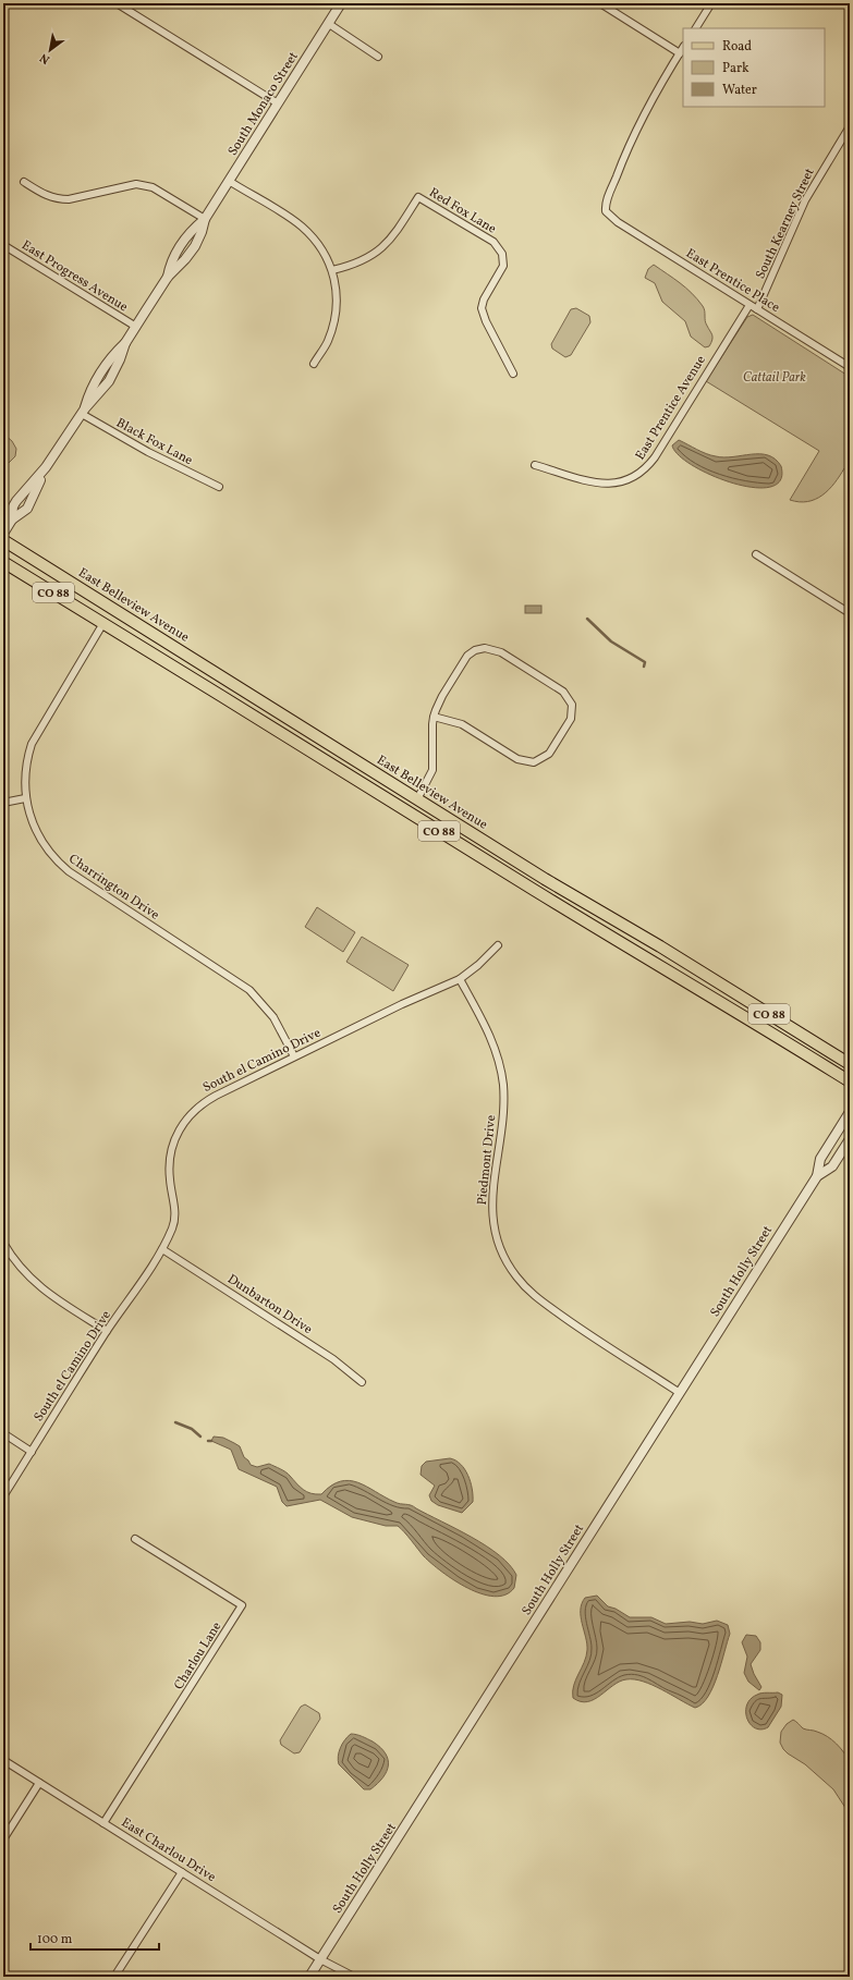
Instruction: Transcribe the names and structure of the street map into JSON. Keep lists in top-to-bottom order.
{
  "streets": {
    "main road": ["CO 88", "East Belleview Avenue"],
    "street": [
      "South Monaco Street",
      "Red Fox Lane",
      "South Kearney Street",
      "East Progress Avenue",
      "East Prentice Place",
      "East Prentice Avenue",
      "Black Fox Lane",
      "Charrington Drive",
      "South el Camino Drive",
      "Piedmont Drive",
      "South Holly Street",
      "Dunbarton Drive",
      "Charlou Lane",
      "East Charlou Drive"
    ]
  },
  "crossings": [
    ["South Monaco Street", "East Progress Avenue"],
    ["South Monaco Street", "Black Fox Lane"],
    ["South Kearney Street", "East Prentice Place"],
    ["East Prentice Place", "East Prentice Avenue"],
    ["CO 88", "Charrington Drive"],
    ["Charrington Drive", "South el Camino Drive"],
    ["South el Camino Drive", "Piedmont Drive"],
    ["South el Camino Drive", "Dunbarton Drive"],
    ["Piedmont Drive", "South Holly Street"],
    ["South Holly Street", "East Charlou Drive"],
    ["Charlou Lane", "East Charlou Drive"]
  ],
  "parks": ["Cattail Park"],
  "legend": ["Road", "Park", "Water"],
  "scale_bar": "100 m",
  "north": "bottom left"
}
